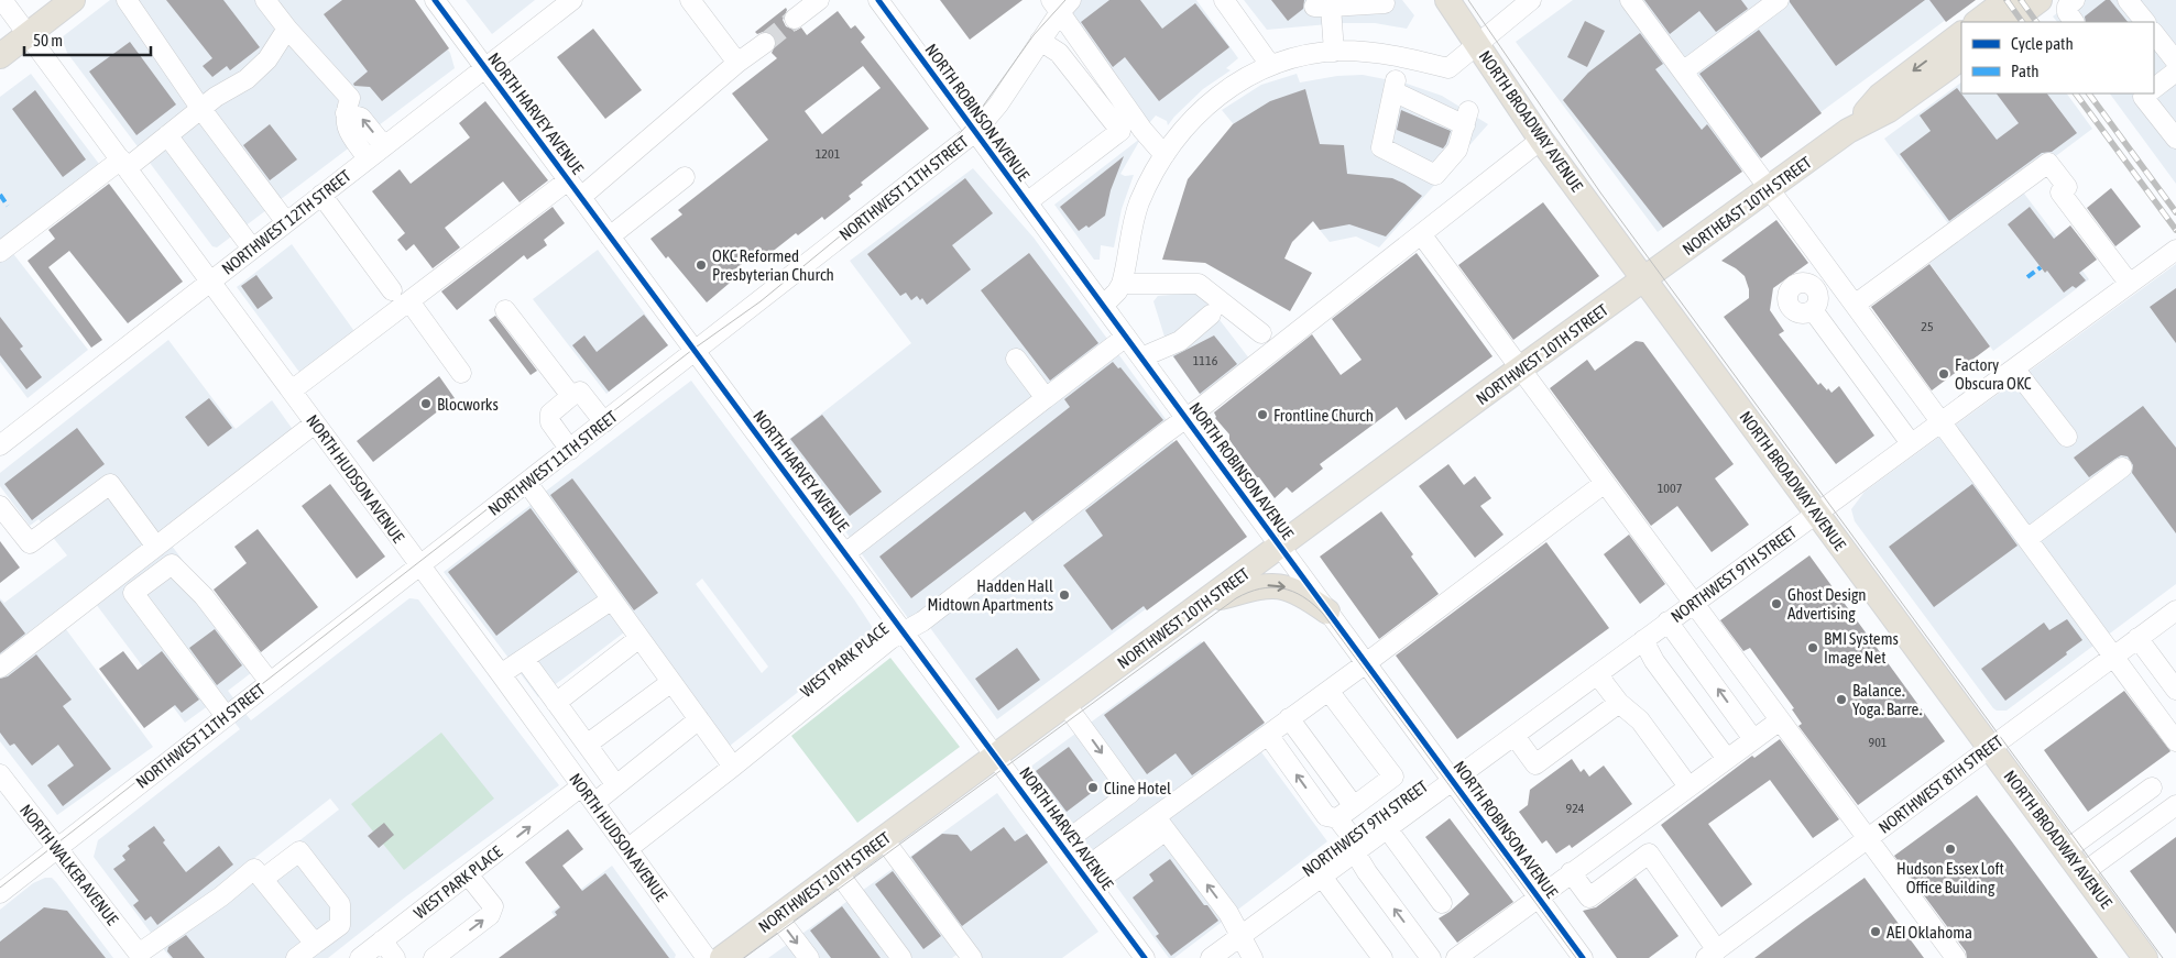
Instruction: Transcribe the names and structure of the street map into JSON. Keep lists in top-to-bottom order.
{
  "streets": {
    "main road": ["NORTH BROADWAY AVENUE", "NORTHEAST 10TH STREET", "NORTHWEST 10TH STREET"],
    "street": [
      "NORTH ROBINSON AVENUE",
      "NORTH HARVEY AVENUE",
      "NORTHWEST 11TH STREET",
      "NORTHWEST 12TH STREET",
      "NORTH HUDSON AVENUE",
      "NORTHWEST 9TH STREET",
      "WEST PARK PLACE",
      "NORTHWEST 8TH STREET",
      "NORTH WALKER AVENUE"
    ]
  },
  "crossings": [
    ["NORTH ROBINSON AVENUE", "NORTHWEST 11TH STREET"],
    ["NORTH ROBINSON AVENUE", "NORTHWEST 10TH STREET"],
    ["NORTH ROBINSON AVENUE", "NORTHWEST 9TH STREET"],
    ["NORTH ROBINSON AVENUE", "WEST PARK PLACE"],
    ["NORTH HARVEY AVENUE", "NORTHWEST 11TH STREET"],
    ["NORTH HARVEY AVENUE", "NORTHWEST 12TH STREET"],
    ["NORTH HARVEY AVENUE", "NORTHWEST 10TH STREET"],
    ["NORTH HARVEY AVENUE", "WEST PARK PLACE"],
    ["NORTH BROADWAY AVENUE", "NORTHEAST 10TH STREET"],
    ["NORTH BROADWAY AVENUE", "NORTHWEST 10TH STREET"],
    ["NORTH BROADWAY AVENUE", "NORTHWEST 9TH STREET"],
    ["NORTH BROADWAY AVENUE", "WEST PARK PLACE"],
    ["NORTH BROADWAY AVENUE", "NORTHWEST 8TH STREET"],
    ["NORTHWEST 11TH STREET", "NORTH HUDSON AVENUE"],
    ["NORTHWEST 11TH STREET", "NORTH WALKER AVENUE"],
    ["NORTHEAST 10TH STREET", "NORTHWEST 10TH STREET"],
    ["NORTHWEST 12TH STREET", "NORTH HUDSON AVENUE"],
    ["NORTH HUDSON AVENUE", "WEST PARK PLACE"]
  ],
  "places": [
    "OKC Reformed Presbyterian Church",
    "Factory Obscura OKC",
    "Blocworks",
    "Frontline Church",
    "Hadden Hall Midtown Apartments",
    "Ghost Design Advertising",
    "BMI Systems Image Net",
    "Balance. Yoga. Barre.",
    "Cline Hotel",
    "Hudson Essex Loft Office Building",
    "AEI Oklahoma"
  ],
  "house_numbers": [
    "1201",
    "25",
    "1116",
    "1007",
    "901",
    "924"
  ],
  "legend": ["Cycle path", "Path"],
  "scale_bar": "50 m"
}
